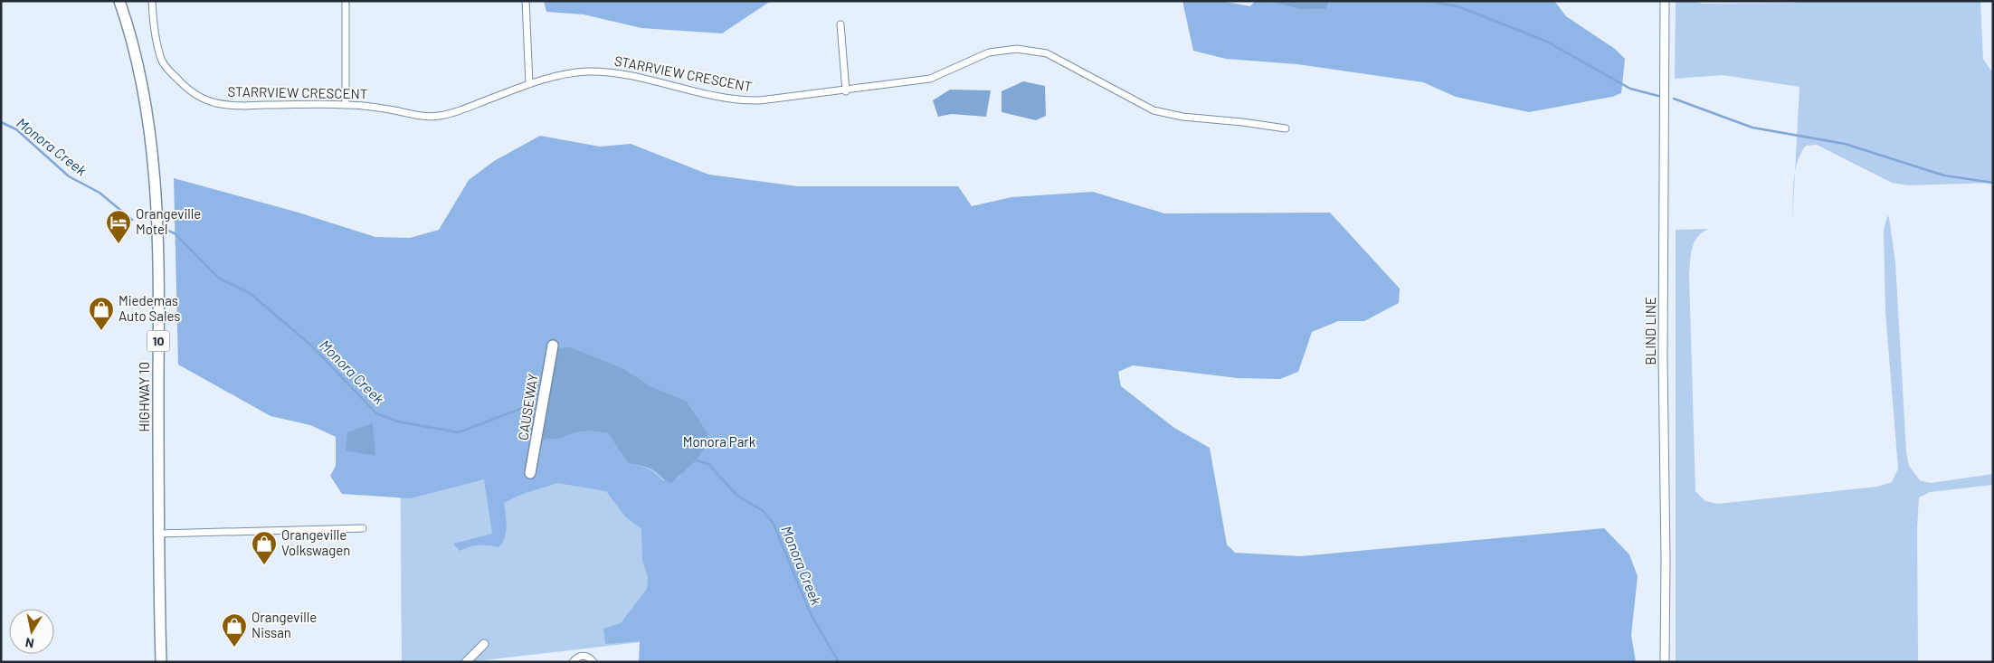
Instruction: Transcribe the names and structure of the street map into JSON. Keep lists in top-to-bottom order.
{
  "streets": {
    "highway": ["10", "HIGHWAY 10", "CAUSEWAY"],
    "street": ["STARRVIEW CRESCENT", "BLIND LINE"]
  },
  "water": ["Monora Creek"],
  "parks": ["Monora Park"],
  "places": {
    "hotel": ["Orangeville Motel"],
    "shop": ["Miedemas Auto Sales", "Orangeville Volkswagen", "Orangeville Nissan"]
  },
  "north": "bottom"
}
